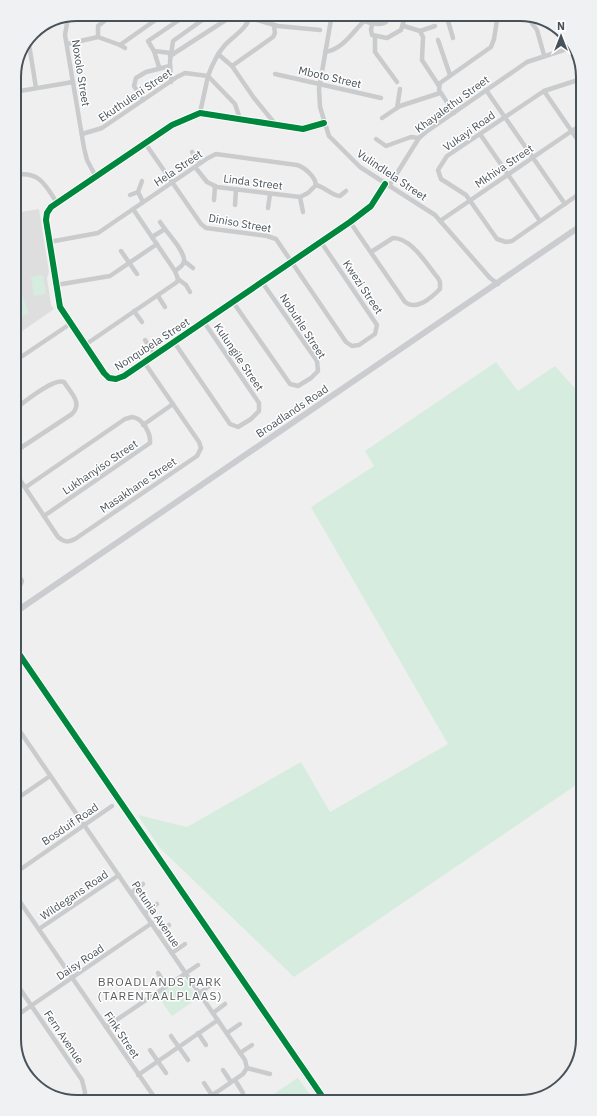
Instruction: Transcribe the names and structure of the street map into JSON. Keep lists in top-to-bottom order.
{
  "streets": {
    "main road": ["Broadlands Road"],
    "street": [
      "Noxolo Street",
      "Mboto Street",
      "Ekuthuleni Street",
      "Khayalethu Street",
      "Vukayi Road",
      "Mkhiva Street",
      "Hela Street",
      "Vulindlela Street",
      "Linda Street",
      "Diniso Street",
      "Kwezi Street",
      "Nobuhle Street",
      "Nonqubela Street",
      "Kulungile Street",
      "Lukhanyiso Street",
      "Masakhane Street",
      "Bosduif Road",
      "Wildegans Road",
      "Petunia Avenue",
      "Daisy Road",
      "Fink Street",
      "Fern Avenue"
    ]
  },
  "crossings": [
    ["Noxolo Street", "Ekuthuleni Street"],
    ["Noxolo Street", "Nonqubela Street"],
    ["Mboto Street", "Vulindlela Street"],
    ["Khayalethu Street", "Vulindlela Street"],
    ["Khayalethu Street", "Nonqubela Street"],
    ["Vukayi Road", "Mkhiva Street"],
    ["Mkhiva Street", "Vulindlela Street"],
    ["Hela Street", "Linda Street"],
    ["Hela Street", "Diniso Street"],
    ["Hela Street", "Nonqubela Street"],
    ["Vulindlela Street", "Nonqubela Street"],
    ["Vulindlela Street", "Broadlands Road"],
    ["Diniso Street", "Kwezi Street"],
    ["Diniso Street", "Nonqubela Street"],
    ["Kwezi Street", "Nonqubela Street"],
    ["Nobuhle Street", "Nonqubela Street"],
    ["Nonqubela Street", "Kulungile Street"],
    ["Nonqubela Street", "Masakhane Street"],
    ["Lukhanyiso Street", "Masakhane Street"],
    ["Bosduif Road", "Petunia Avenue"],
    ["Wildegans Road", "Petunia Avenue"],
    ["Wildegans Road", "Fink Street"],
    ["Petunia Avenue", "Daisy Road"],
    ["Daisy Road", "Fink Street"],
    ["Daisy Road", "Fern Avenue"]
  ],
  "districts": ["BROADLANDS PARK (TARENTAALPLAAS)"],
  "north": "top"
}
